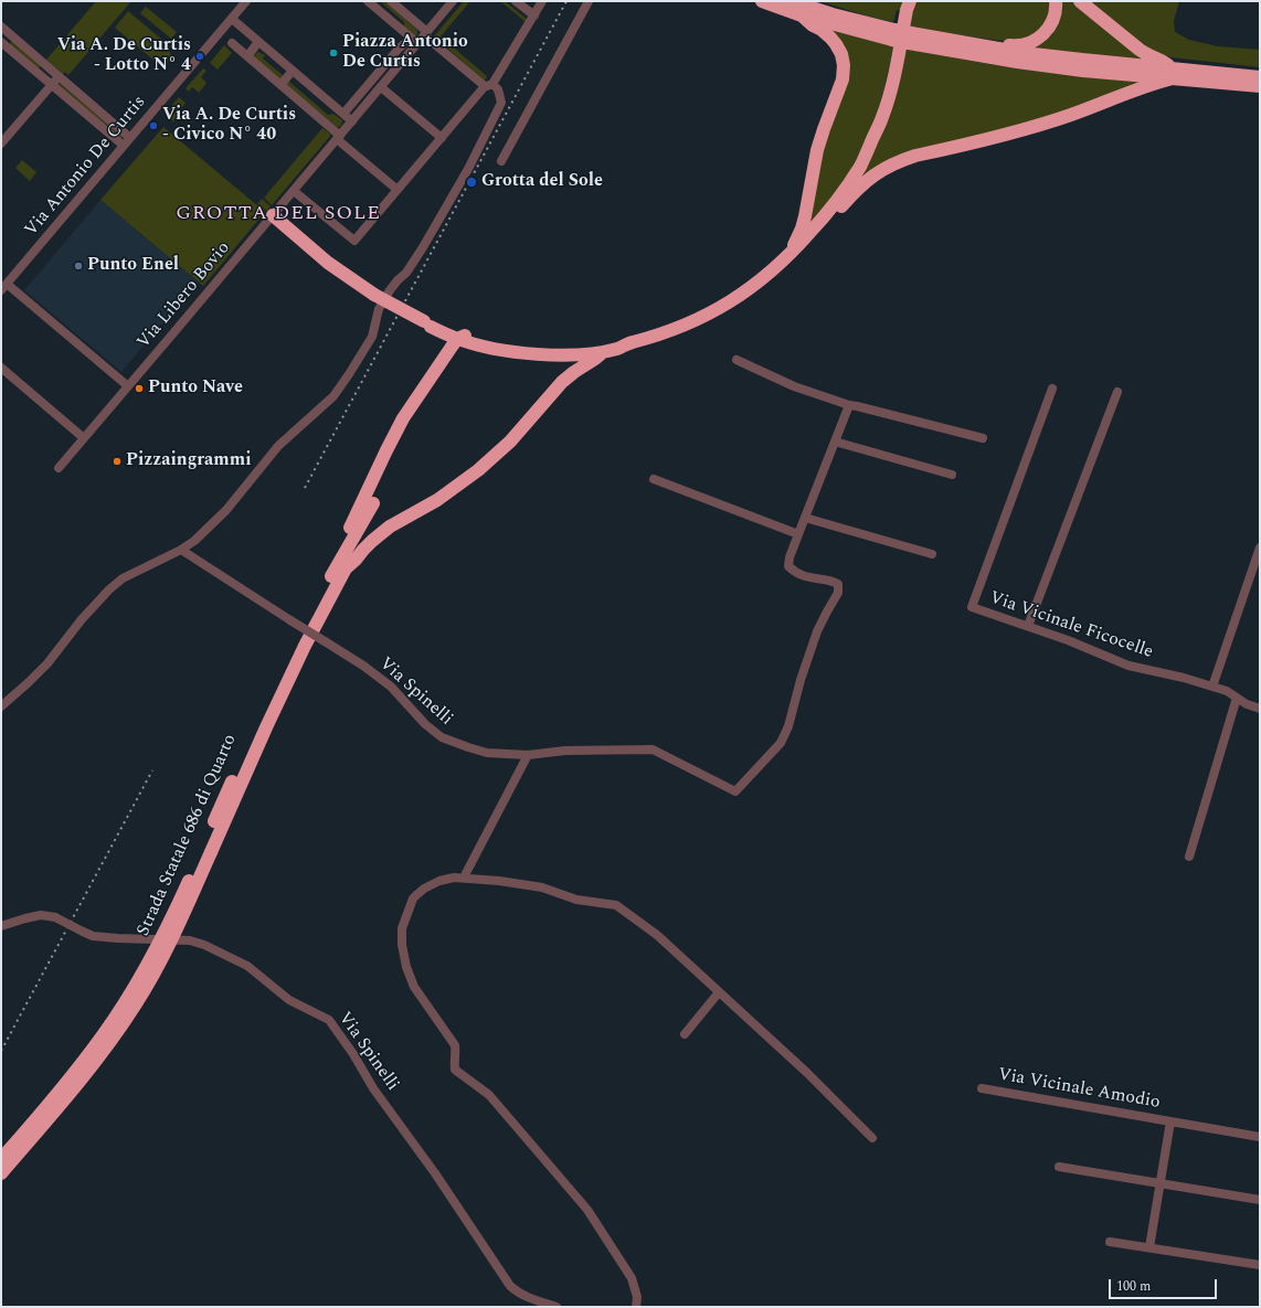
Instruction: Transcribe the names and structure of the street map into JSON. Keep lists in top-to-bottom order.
{
  "streets": {
    "highway": ["Strada Statale 686 di Quarto"],
    "street": [
      "Via Antonio De Curtis",
      "Via Libero Bovio",
      "Via Vicinale Ficocelle",
      "Via Spinelli",
      "Via Vicinale Amodio"
    ]
  },
  "districts": ["GROTTA DEL SOLE"],
  "places": [
    "Piazza Antonio De Curtis",
    "Via A. De Curtis - Lotto N° 4",
    "Via A. De Curtis - Civico N° 40",
    "Grotta del Sole",
    "Punto Enel",
    "Punto Nave",
    "Pizzaingrammi"
  ],
  "scale_bar": "100 m"
}
